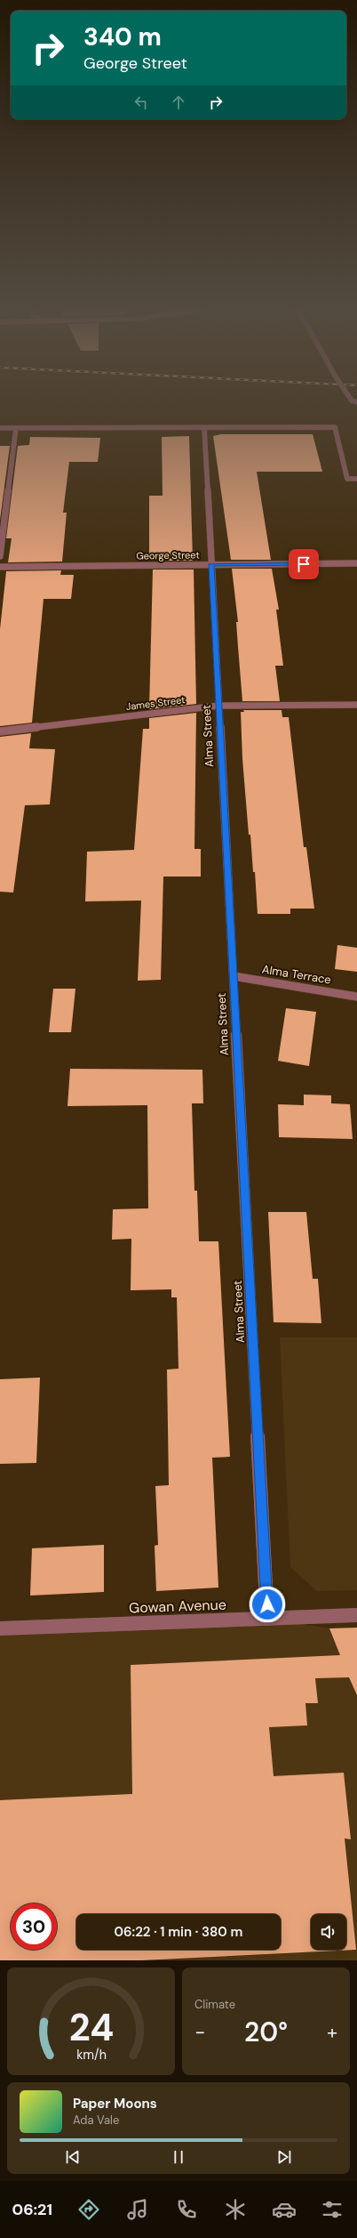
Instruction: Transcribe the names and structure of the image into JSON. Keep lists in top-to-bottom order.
{
  "streets": {
    "street": [
      "George Street",
      "James Street",
      "Alma Street",
      "Alma Terrace",
      "Gowan Avenue"
    ]
  },
  "crossings": [
    ["George Street", "Alma Street"],
    ["James Street", "Alma Street"],
    ["Alma Street", "Alma Terrace"],
    ["Alma Street", "Gowan Avenue"]
  ],
  "page": {
    "turn": ["340 m", "George Street"],
    "limit": "30",
    "trip": "06:22 · 1 min · 380 m",
    "tile": "Climate",
    "heat": ["−", "20°", "+"],
    "song": ["Paper Moons", "Ada Vale"],
    "tabs": "06:21",
    "gauge": ["24", "km/h"]
  }
}
